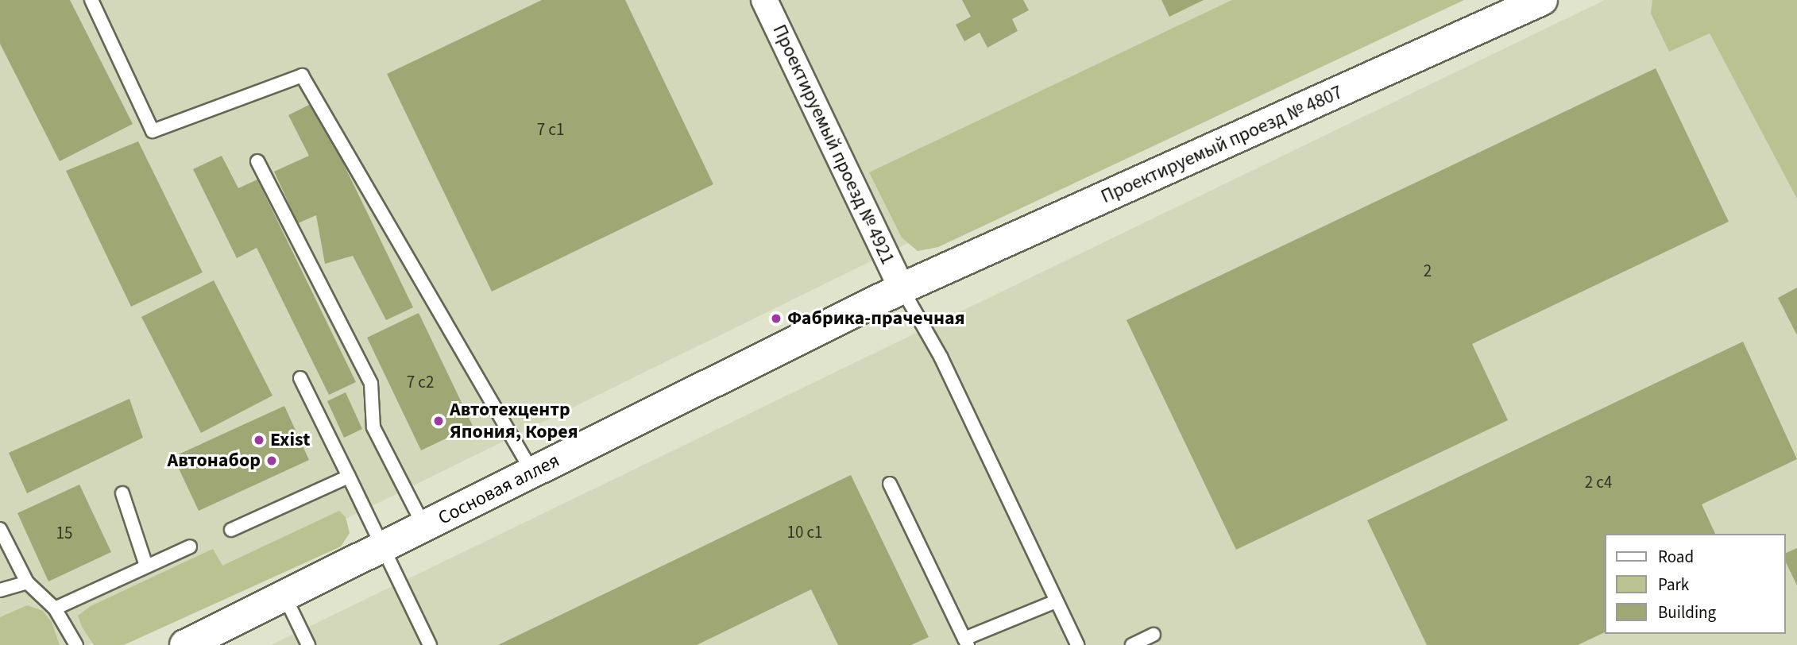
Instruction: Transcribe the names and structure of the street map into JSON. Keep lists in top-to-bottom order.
{
  "streets": {
    "main road": ["Проектируемый проезд № 4807", "Сосновая аллея"],
    "street": ["Проектируемый проезд № 4921"]
  },
  "crossings": [
    ["Проектируемый проезд № 4921", "Проектируемый проезд № 4807"],
    ["Проектируемый проезд № 4921", "Сосновая аллея"],
    ["Проектируемый проезд № 4807", "Сосновая аллея"]
  ],
  "places": [
    "Фабрика-прачечная",
    "Автотехцентр Япония, Корея",
    "Exist",
    "Автонабор"
  ],
  "house_numbers": [
    "7 с1",
    "2",
    "7 с2",
    "2 с4",
    "10 с1",
    "15"
  ],
  "legend": ["Road", "Park", "Building"]
}
